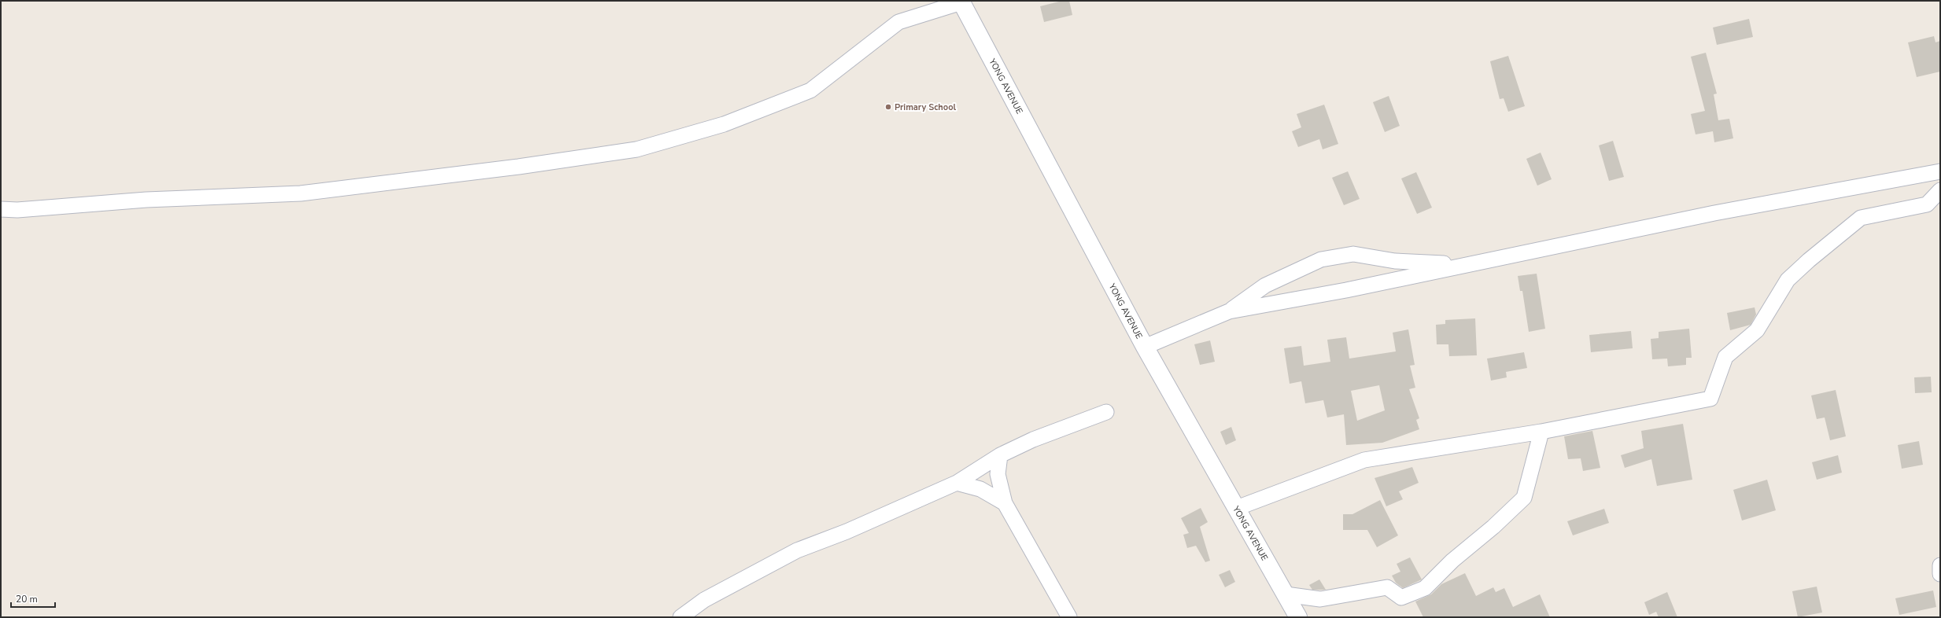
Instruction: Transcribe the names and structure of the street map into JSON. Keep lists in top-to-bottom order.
{
  "streets": {
    "street": ["YONG AVENUE"]
  },
  "places": ["Primary School"],
  "scale_bar": "20 m"
}
